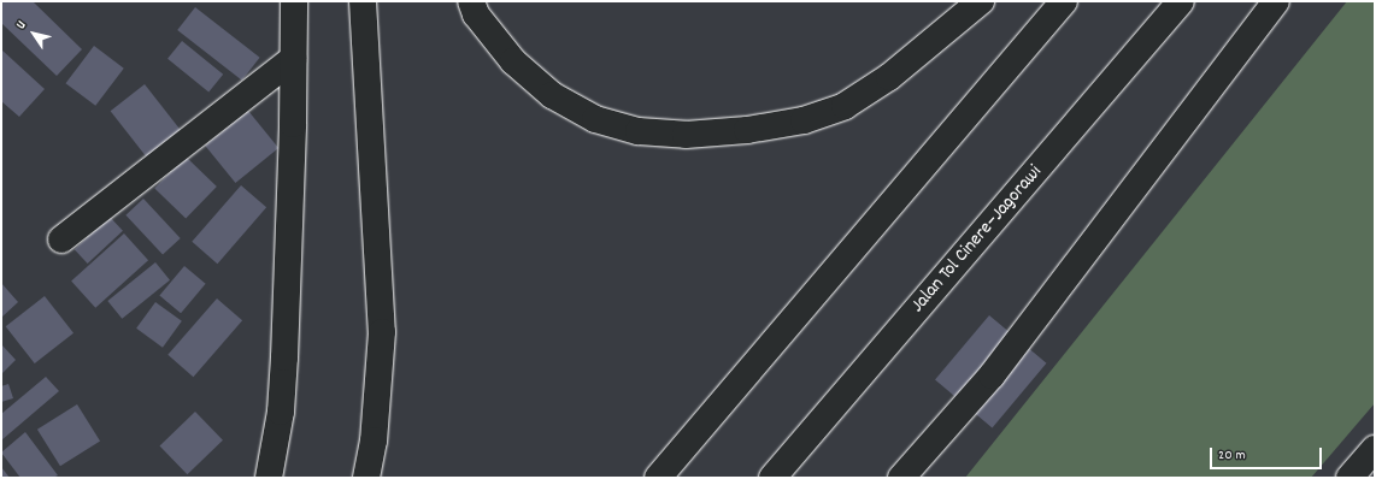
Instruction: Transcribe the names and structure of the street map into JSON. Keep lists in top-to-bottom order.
{
  "streets": {
    "main road": ["Jalan Tol Cinere–Jagorawi"]
  },
  "scale_bar": "20 m",
  "north": "top left"
}
